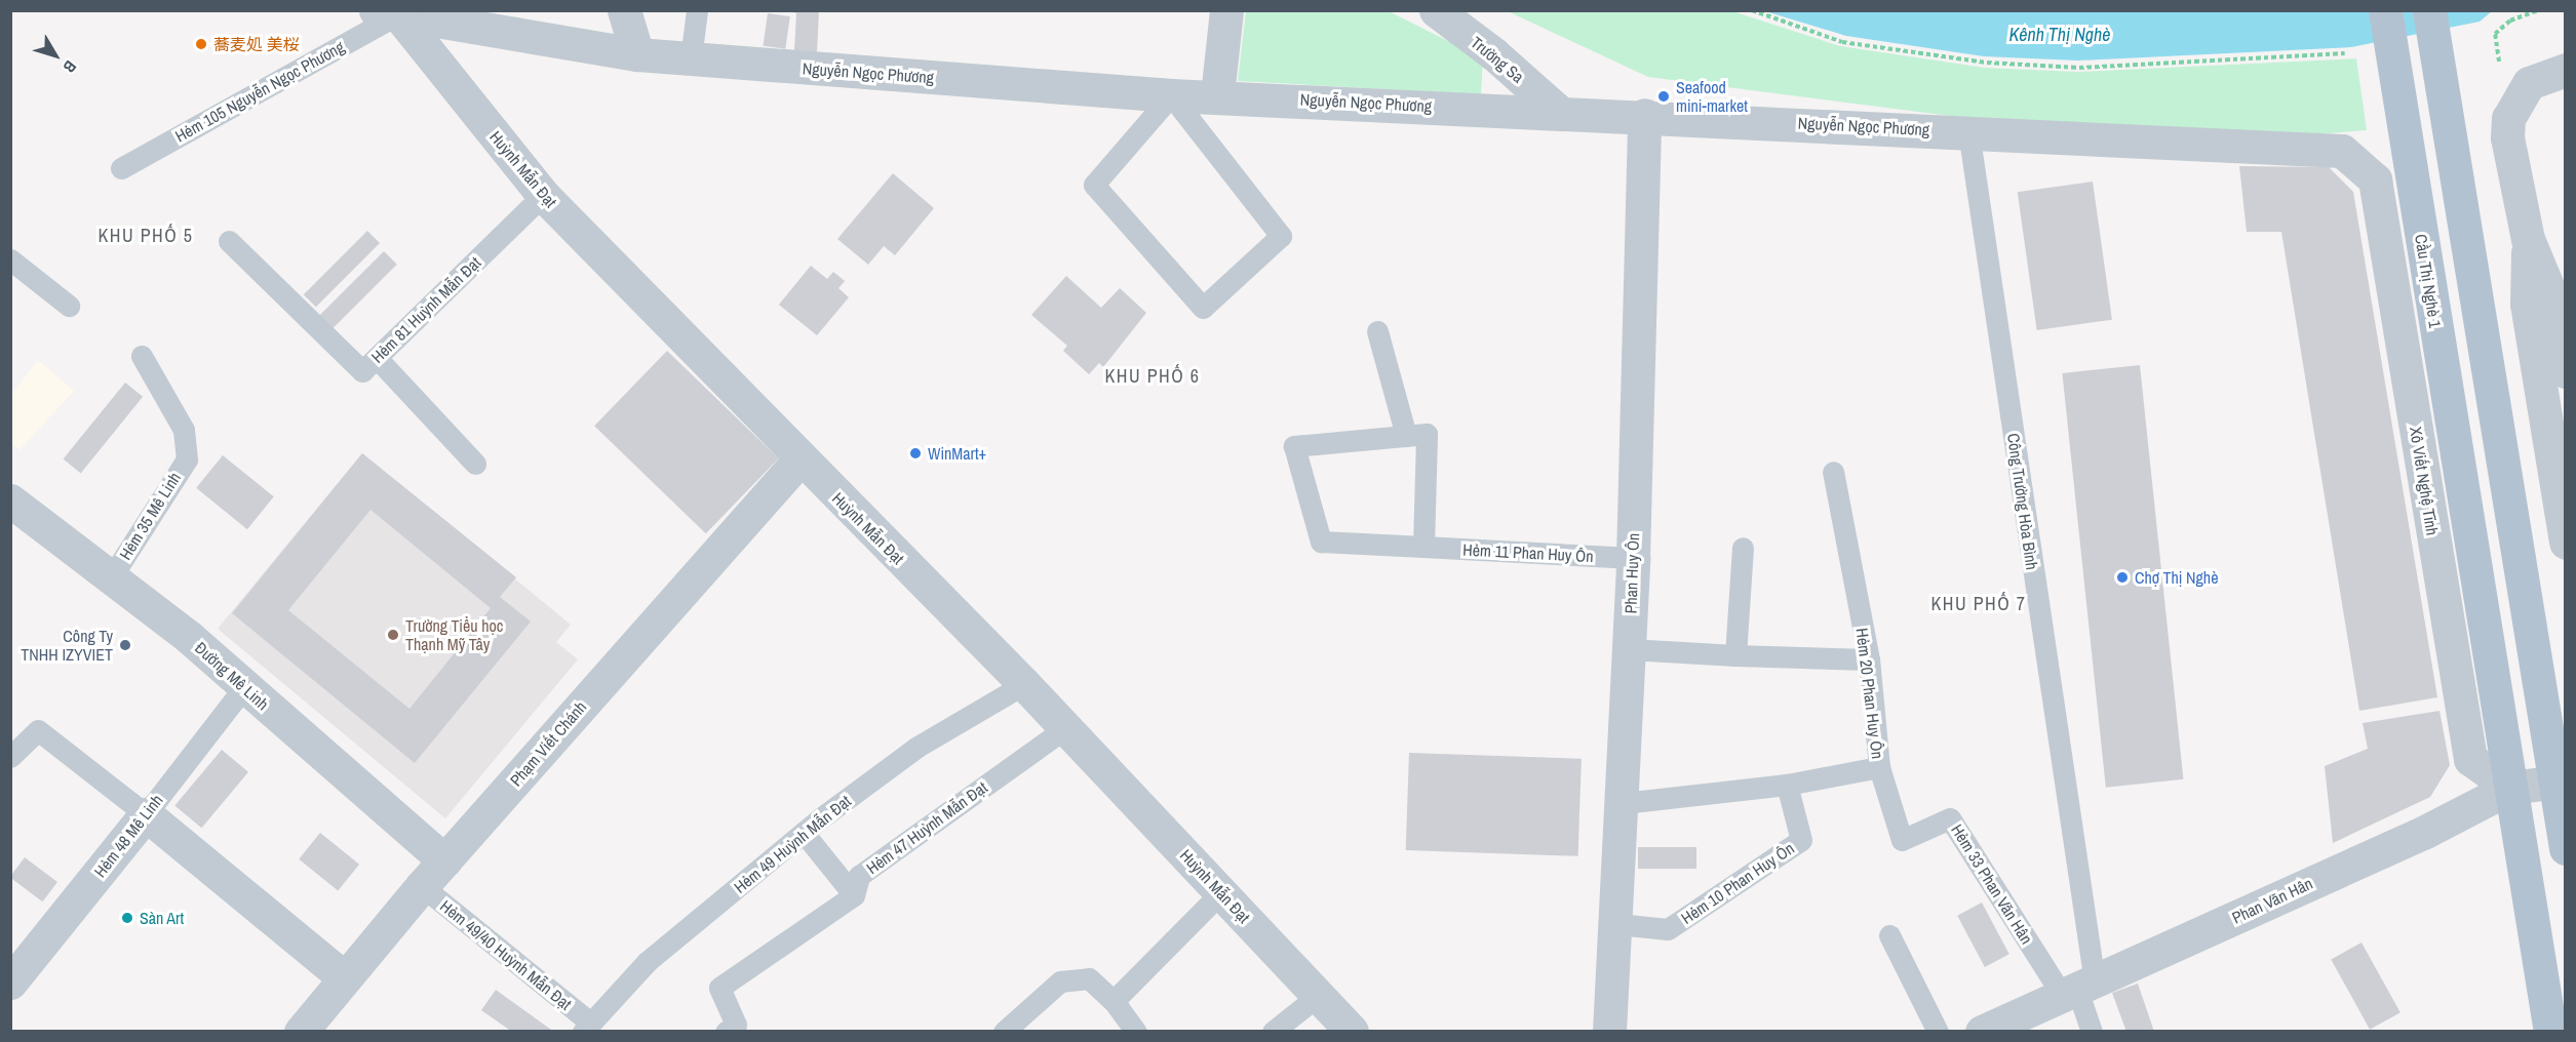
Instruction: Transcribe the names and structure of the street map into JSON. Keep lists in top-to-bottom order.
{
  "streets": {
    "main road": ["Cầu Thị Nghè 1"],
    "street": [
      "Trường Sa",
      "Nguyễn Ngọc Phương",
      "Huỳnh Mẫn Đạt",
      "Xô Viết Nghệ Tĩnh",
      "Phan Huy Ôn",
      "Đường Mê Linh",
      "Phạm Viết Chánh",
      "Hẻm 48 Mê Linh",
      "Phan Văn Hân"
    ],
    "lane": [
      "Hẻm 105 Nguyễn Ngọc Phương",
      "Hẻm 81 Huỳnh Mẫn Đạt",
      "Công Trường Hòa Bình",
      "Hẻm 35 Mê Linh",
      "Hẻm 11 Phan Huy Ôn",
      "Hẻm 20 Phan Huy Ôn",
      "Hẻm 47 Huỳnh Mẫn Đạt",
      "Hẻm 49 Huỳnh Mẫn Đạt",
      "Hẻm 10 Phan Huy Ôn",
      "Hẻm 33 Phan Văn Hân",
      "Hẻm 49/40 Huỳnh Mẫn Đạt"
    ]
  },
  "crossings": [
    ["Trường Sa", "Nguyễn Ngọc Phương"],
    ["Nguyễn Ngọc Phương", "Hẻm 105 Nguyễn Ngọc Phương"],
    ["Nguyễn Ngọc Phương", "Huỳnh Mẫn Đạt"],
    ["Nguyễn Ngọc Phương", "Xô Viết Nghệ Tĩnh"],
    ["Nguyễn Ngọc Phương", "Công Trường Hòa Bình"],
    ["Nguyễn Ngọc Phương", "Phan Huy Ôn"],
    ["Hẻm 105 Nguyễn Ngọc Phương", "Huỳnh Mẫn Đạt"],
    ["Huỳnh Mẫn Đạt", "Hẻm 81 Huỳnh Mẫn Đạt"],
    ["Huỳnh Mẫn Đạt", "Phạm Viết Chánh"],
    ["Huỳnh Mẫn Đạt", "Hẻm 47 Huỳnh Mẫn Đạt"],
    ["Huỳnh Mẫn Đạt", "Hẻm 49 Huỳnh Mẫn Đạt"],
    ["Cầu Thị Nghè 1", "Xô Viết Nghệ Tĩnh"],
    ["Cầu Thị Nghè 1", "Phan Văn Hân"],
    ["Xô Viết Nghệ Tĩnh", "Phan Văn Hân"],
    ["Công Trường Hòa Bình", "Hẻm 33 Phan Văn Hân"],
    ["Công Trường Hòa Bình", "Phan Văn Hân"],
    ["Hẻm 35 Mê Linh", "Đường Mê Linh"],
    ["Hẻm 11 Phan Huy Ôn", "Phan Huy Ôn"],
    ["Phan Huy Ôn", "Hẻm 20 Phan Huy Ôn"],
    ["Phan Huy Ôn", "Hẻm 10 Phan Huy Ôn"],
    ["Đường Mê Linh", "Phạm Viết Chánh"],
    ["Đường Mê Linh", "Hẻm 48 Mê Linh"],
    ["Hẻm 20 Phan Huy Ôn", "Hẻm 10 Phan Huy Ôn"],
    ["Hẻm 20 Phan Huy Ôn", "Hẻm 33 Phan Văn Hân"],
    ["Phạm Viết Chánh", "Hẻm 49/40 Huỳnh Mẫn Đạt"],
    ["Hẻm 49 Huỳnh Mẫn Đạt", "Hẻm 49/40 Huỳnh Mẫn Đạt"],
    ["Hẻm 33 Phan Văn Hân", "Phan Văn Hân"]
  ],
  "districts": ["KHU PHỐ 5", "KHU PHỐ 6", "KHU PHỐ 7"],
  "water": ["Kênh Thị Nghè"],
  "places": [
    "蕎麦処 美桜",
    "Seafood mini-market",
    "WinMart+",
    "Chợ Thị Nghè",
    "Trường Tiểu học Thạnh Mỹ Tây",
    "Công Ty TNHH IZYVIET",
    "Sàn Art"
  ],
  "north": "bottom right"
}
